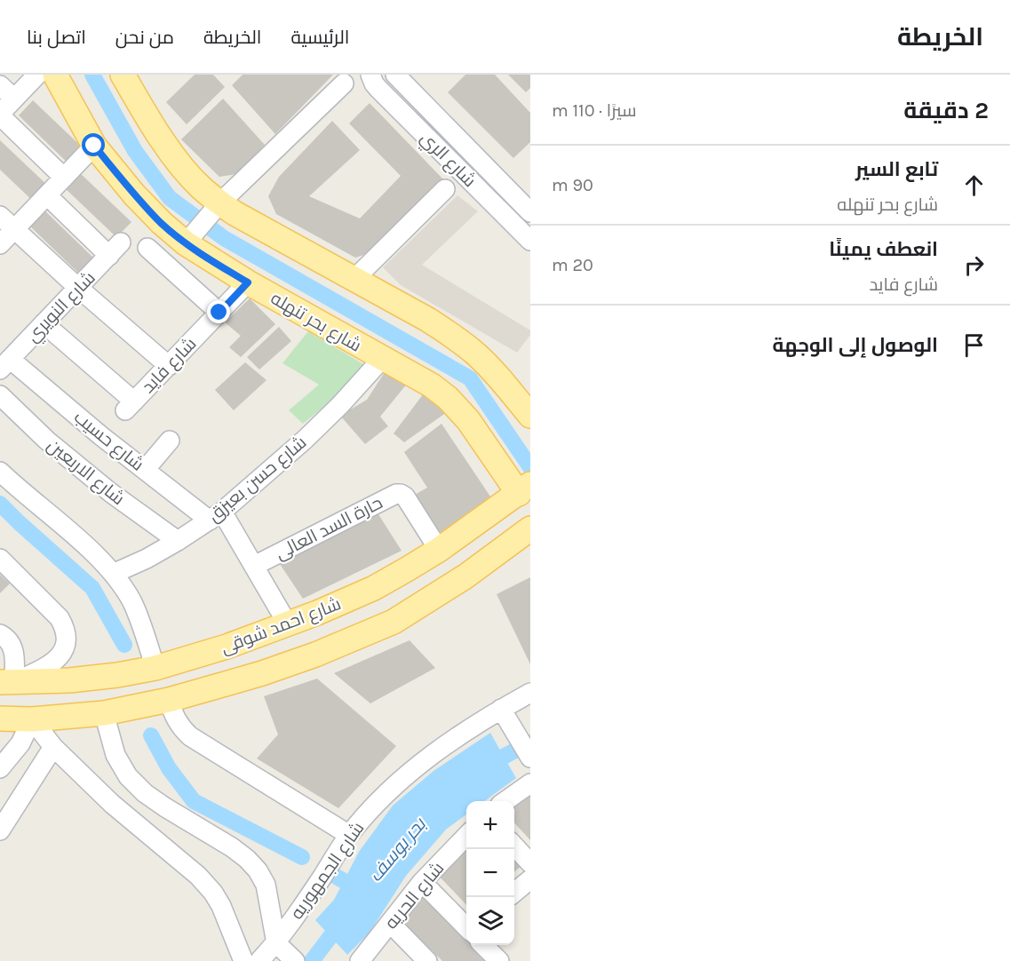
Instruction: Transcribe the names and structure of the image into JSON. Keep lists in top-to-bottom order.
{
  "streets": {
    "main road": ["شارع بحر تنهله", "شارع احمد شوقى"],
    "street": [
      "شارع الري",
      "شارع النويري",
      "شارع فايد",
      "شارع حسيب",
      "شارع الاربعين",
      "شارع حسن بعيزق",
      "حارة السد العالى",
      "شارع الجمهوريه",
      "شارع الحريه"
    ]
  },
  "crossings": [
    ["شارع النويري", "شارع فايد"],
    ["شارع النويري", "شارع حسيب"],
    ["شارع بحر تنهله", "شارع فايد"],
    ["شارع بحر تنهله", "شارع حسن بعيزق"],
    ["شارع بحر تنهله", "شارع احمد شوقى"],
    ["شارع حسيب", "شارع حسن بعيزق"],
    ["شارع الاربعين", "شارع حسن بعيزق"],
    ["حارة السد العالى", "شارع احمد شوقى"]
  ],
  "water": ["بحر يوسف"],
  "page": {
    "header": "الخريطة",
    "nav": [
      "الرئيسية",
      "الخريطة",
      "من نحن",
      "اتصل بنا"
    ],
    "heading": ["2 دقيقة", "سيرًا · 110 m"],
    "list": [
      ["تابع السير", "شارع بحر تنهله", "90 m"],
      ["انعطف يمينًا", "شارع فايد", "20 m"],
      "الوصول إلى الوجهة"
    ],
    "map_buttons": ["+", "−"]
  }
}
